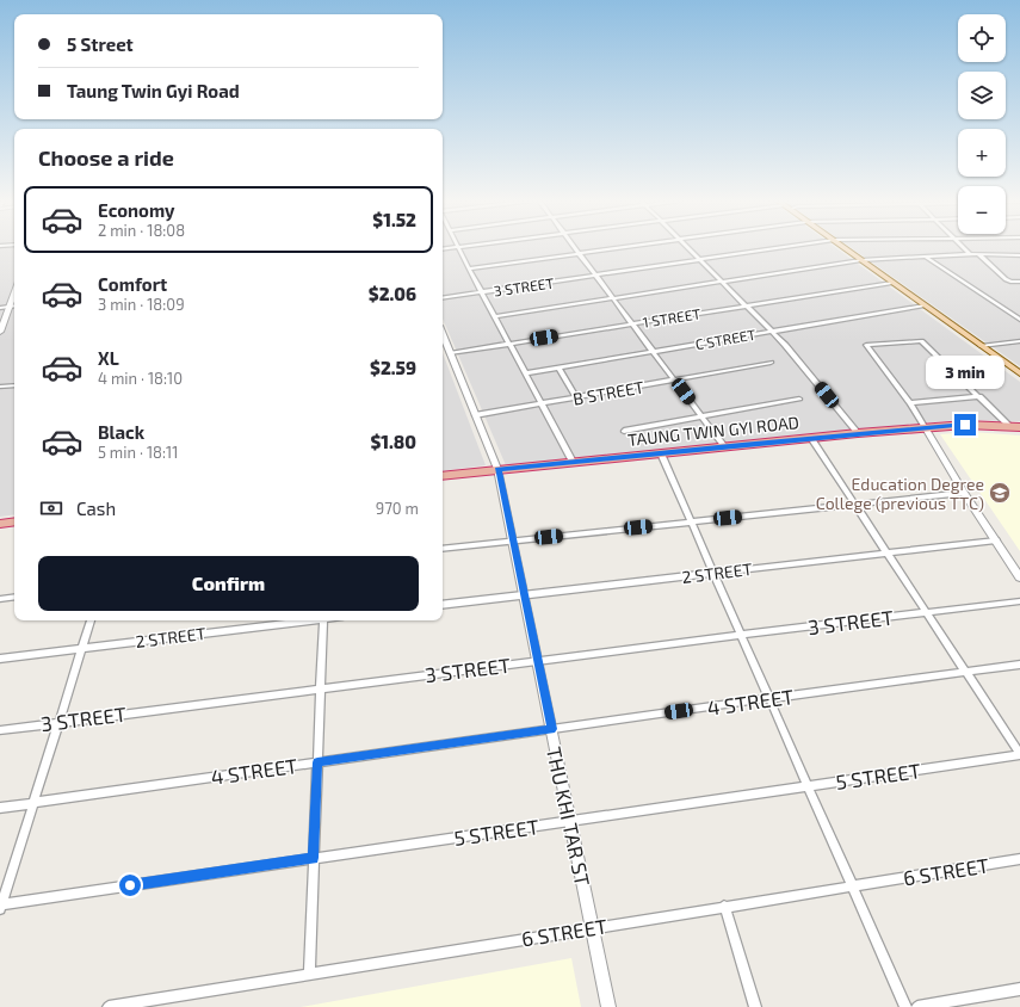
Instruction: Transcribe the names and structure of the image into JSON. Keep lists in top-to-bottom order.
{
  "streets": {
    "highway": ["TAUNG TWIN GYI ROAD"],
    "street": [
      "3 STREET",
      "1 STREET",
      "C STREET",
      "B STREET",
      "2 STREET",
      "4 STREET",
      "5 STREET",
      "THU KHI TAR ST",
      "6 STREET"
    ]
  },
  "crossings": [
    ["3 STREET", "THU KHI TAR ST"],
    ["1 STREET", "THU KHI TAR ST"],
    ["B STREET", "THU KHI TAR ST"],
    ["TAUNG TWIN GYI ROAD", "THU KHI TAR ST"],
    ["2 STREET", "THU KHI TAR ST"],
    ["4 STREET", "THU KHI TAR ST"],
    ["5 STREET", "THU KHI TAR ST"],
    ["THU KHI TAR ST", "6 STREET"]
  ],
  "places": {
    "school or university": ["Education Degree College (previous TTC)"]
  },
  "page": {
    "map_buttons": ["+", "−"],
    "banner": ["5 Street", "Taung Twin Gyi Road"],
    "heading": "Choose a ride",
    "list": [
      {
        "name": "Economy",
        "note": "2 min · 18:08",
        "value": "$1.52"
      },
      {
        "name": "Comfort",
        "note": "3 min · 18:09",
        "value": "$2.06"
      },
      {
        "name": "XL",
        "note": "4 min · 18:10",
        "value": "$2.59"
      },
      {
        "name": "Black",
        "note": "5 min · 18:11",
        "value": "$1.80"
      }
    ],
    "bubble": "3 min",
    "pay": ["Cash", "970 m"],
    "buttons": "Confirm"
  }
}
